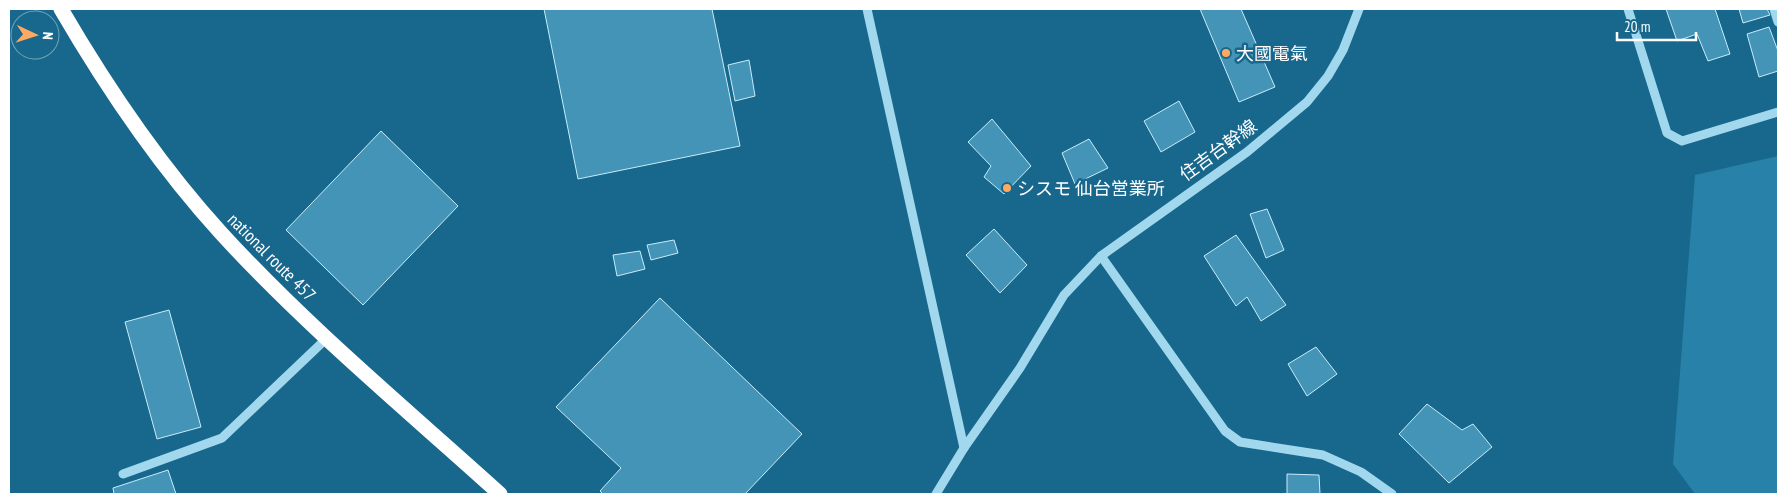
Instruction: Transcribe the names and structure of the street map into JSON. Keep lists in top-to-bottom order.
{
  "streets": {
    "highway": ["national route 457"],
    "street": ["住吉台幹線"]
  },
  "places": ["大國電氣", "シスモ 仙台営業所"],
  "scale_bar": "20 m",
  "north": "right"
}
